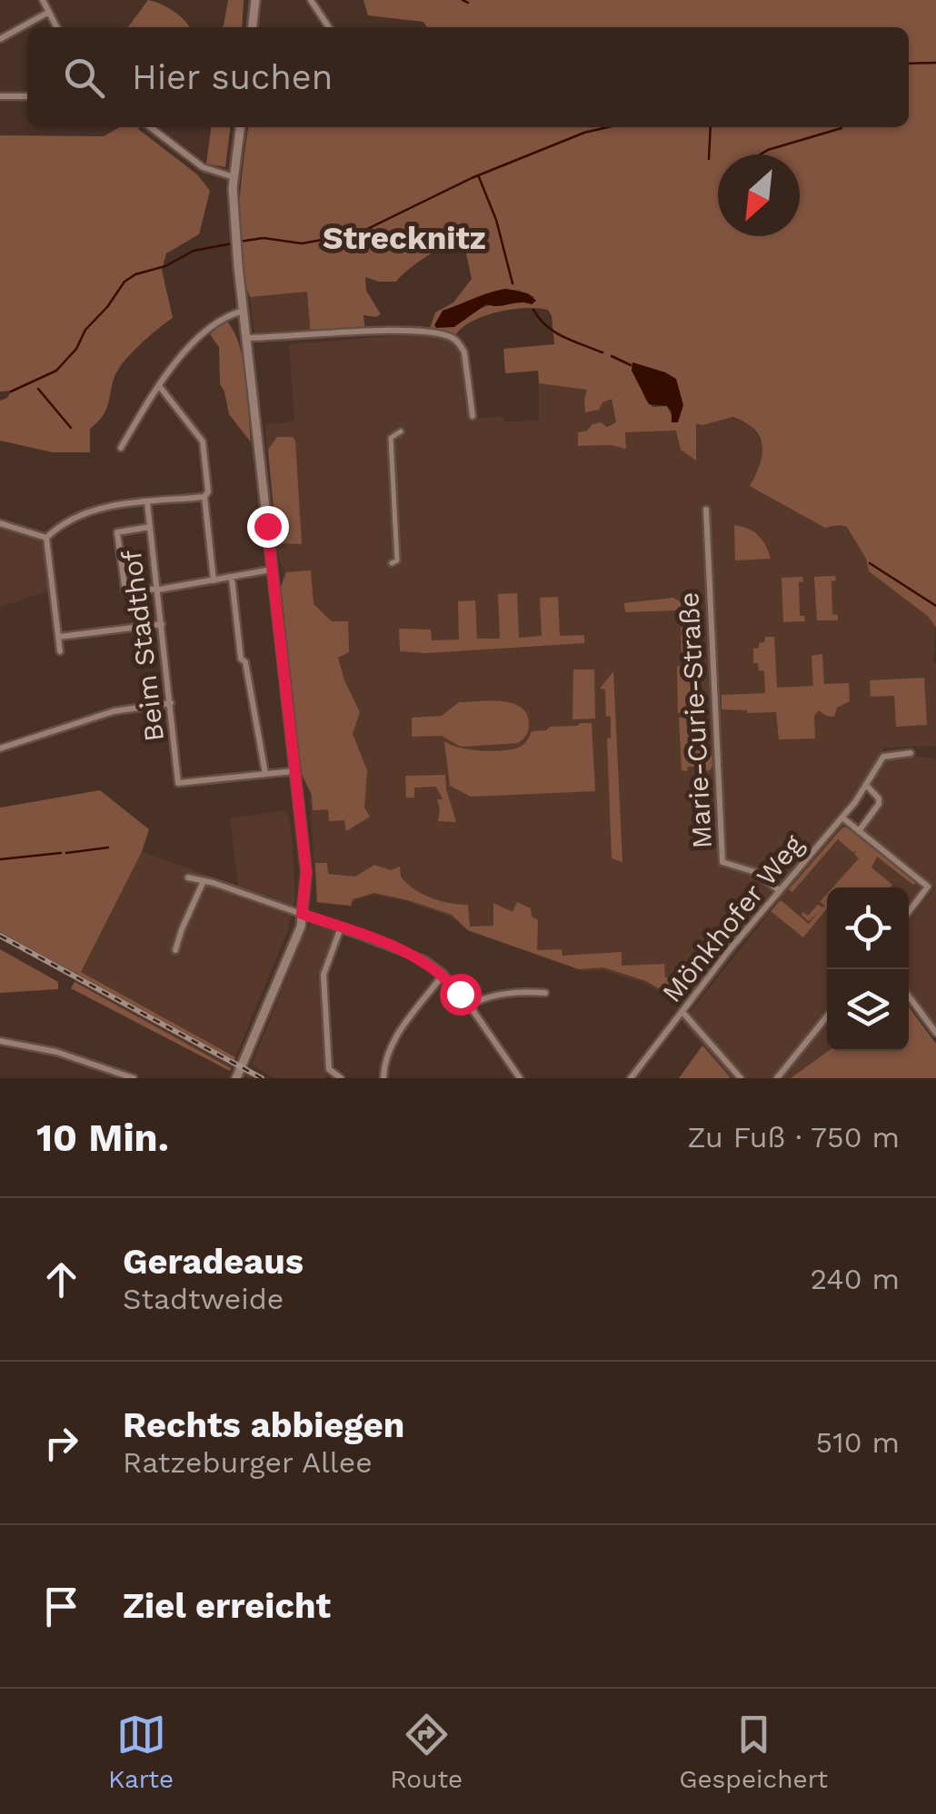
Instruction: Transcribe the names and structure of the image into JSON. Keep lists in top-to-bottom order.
{
  "streets": {
    "street": ["Beim Stadthof", "Marie-Curie-Straße", "Mönkhofer Weg"]
  },
  "crossings": [
    ["Marie-Curie-Straße", "Mönkhofer Weg"]
  ],
  "districts": ["Strecknitz"],
  "north": "bottom left",
  "page": {
    "search": "Hier suchen",
    "heading": ["10 Min.", "Zu Fuß · 750 m"],
    "list": [
      ["Geradeaus", "Stadtweide", "240 m"],
      ["Rechts abbiegen", "Ratzeburger Allee", "510 m"],
      "Ziel erreicht"
    ],
    "nav": ["Karte", "Route", "Gespeichert"]
  }
}
